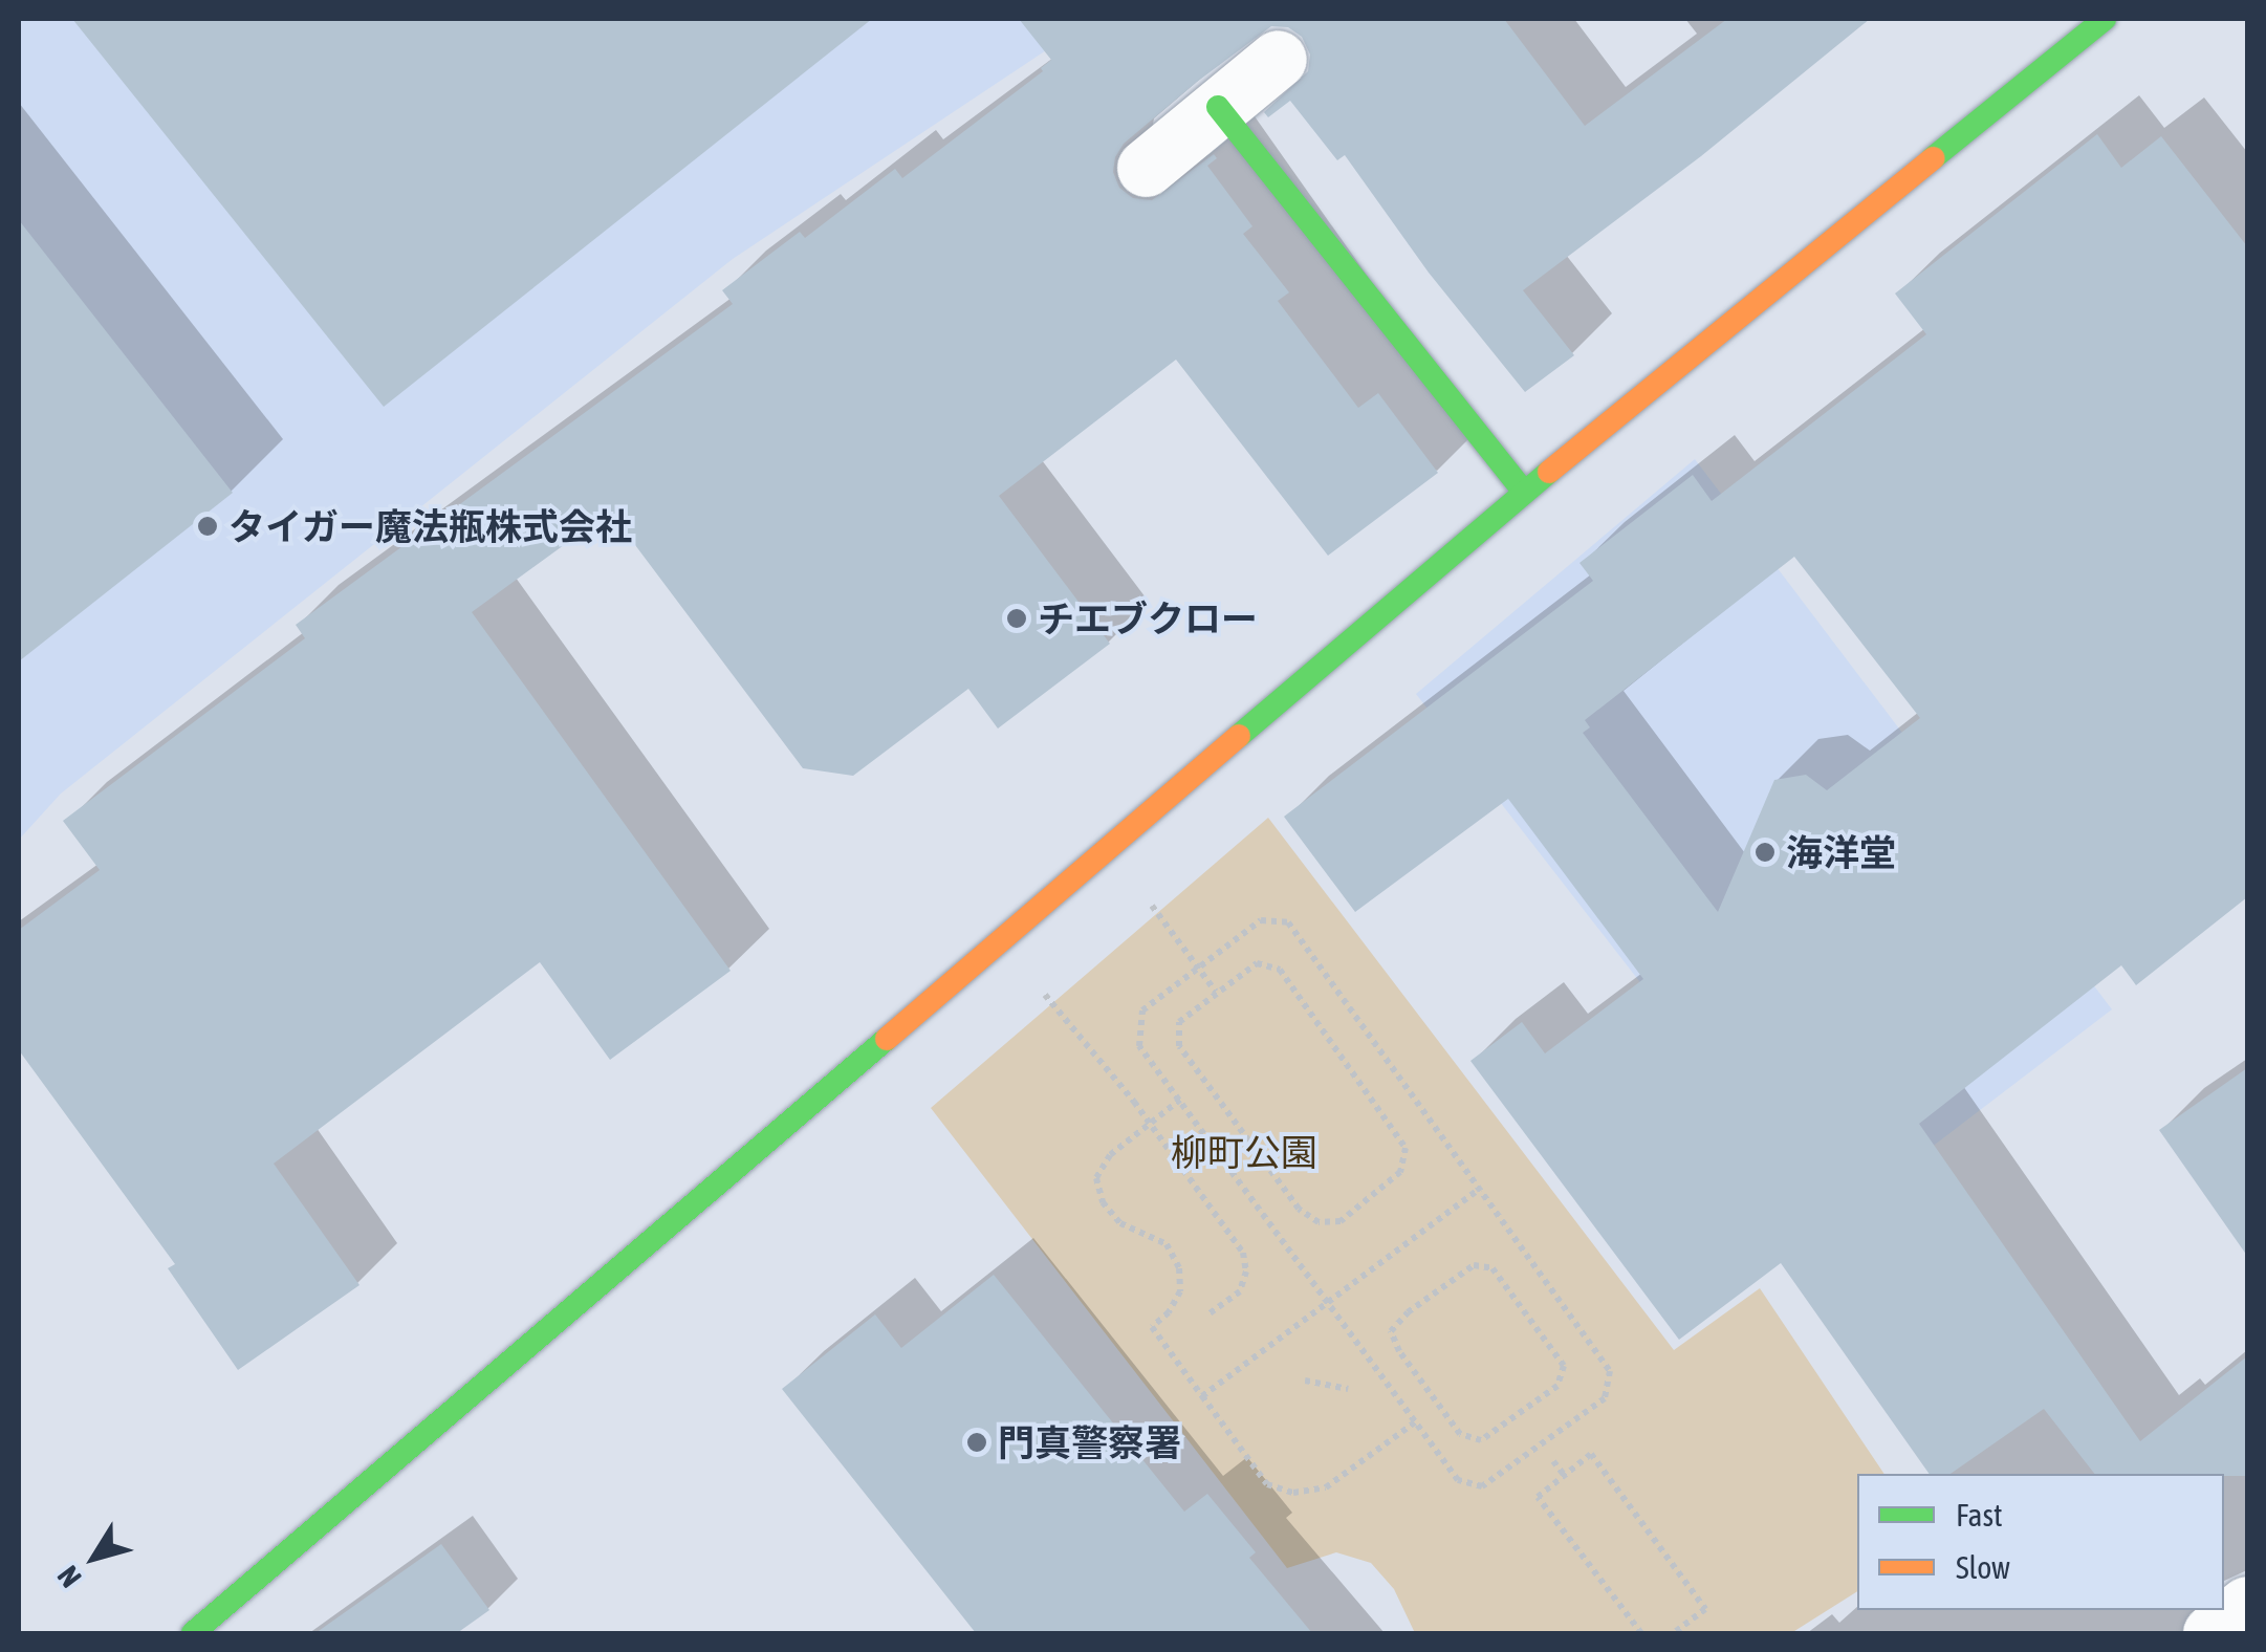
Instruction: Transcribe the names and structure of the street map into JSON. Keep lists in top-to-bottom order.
{
  "parks": ["柳町公園"],
  "places": [
    "タイガー魔法瓶株式会社",
    "チエブクロー",
    "海洋堂",
    "門真警察署"
  ],
  "legend": ["Fast", "Slow"],
  "north": "bottom left"
}
